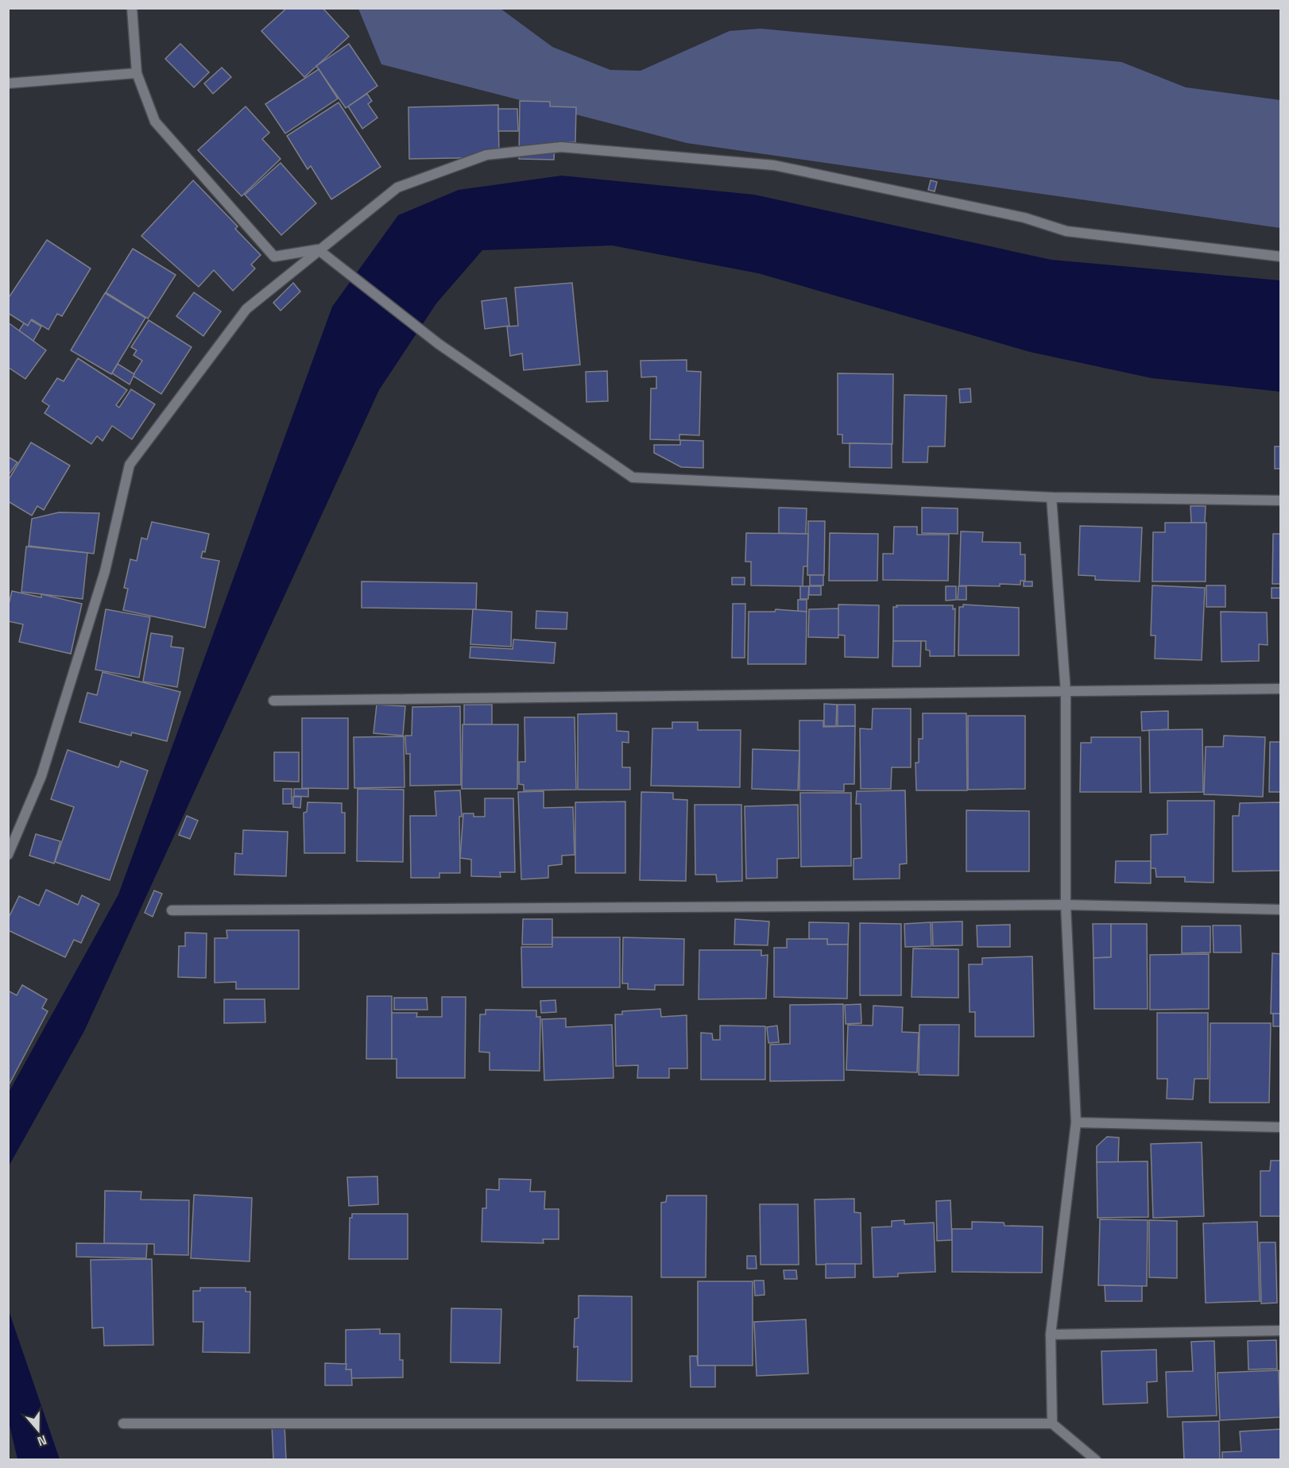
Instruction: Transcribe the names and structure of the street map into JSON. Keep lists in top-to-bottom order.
{
  "north": "bottom"
}
